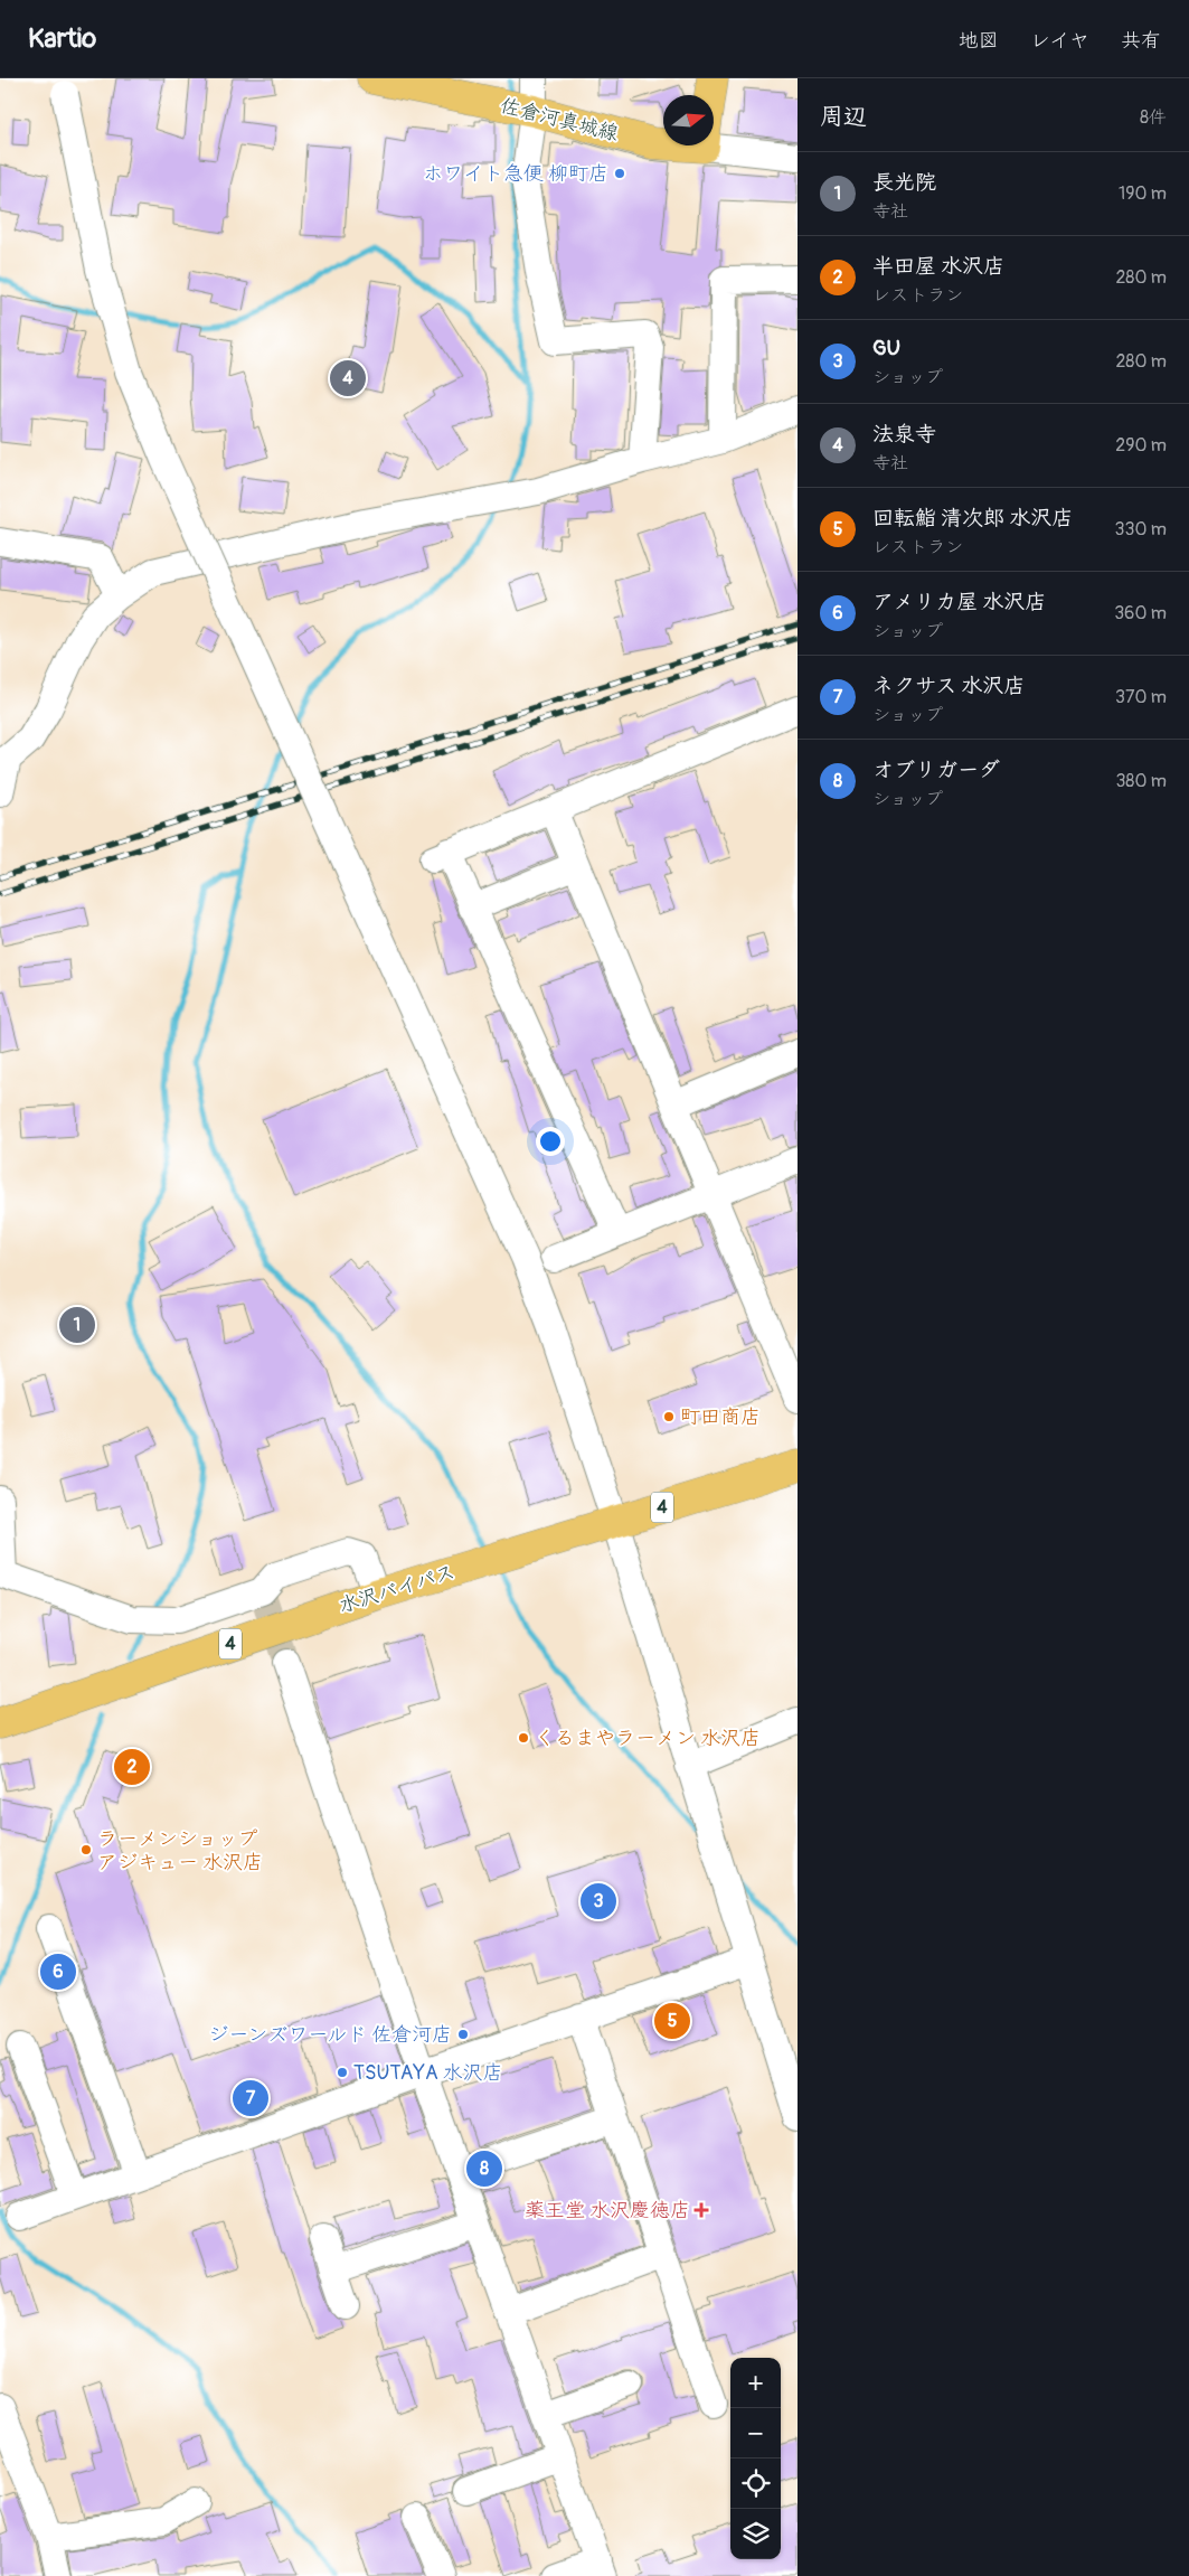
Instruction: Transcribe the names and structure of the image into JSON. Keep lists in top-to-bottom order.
{
  "streets": {
    "main road": ["佐倉河真城線", "4", "水沢バイパス"]
  },
  "places": {
    "other": [
      "ホワイト急便 柳町店",
      "町田商店",
      "くるまやラーメン 水沢店",
      "ラーメンショップ アジキュー 水沢店",
      "ジーンズワールド 佐倉河店",
      "TSUTAYA 水沢店"
    ],
    "health": ["薬王堂 水沢慶徳店"]
  },
  "north": "right",
  "page": {
    "header": "Kartio",
    "nav": ["地図", "レイヤ", "共有"],
    "heading": ["周辺", "8件"],
    "list": [
      {
        "mark": "1",
        "name": "長光院",
        "note": "寺社",
        "value": "190 m"
      },
      {
        "mark": "2",
        "name": "半田屋 水沢店",
        "note": "レストラン",
        "value": "280 m"
      },
      {
        "mark": "3",
        "name": "GU",
        "note": "ショップ",
        "value": "280 m"
      },
      {
        "mark": "4",
        "name": "法泉寺",
        "note": "寺社",
        "value": "290 m"
      },
      {
        "mark": "5",
        "name": "回転鮨 清次郎 水沢店",
        "note": "レストラン",
        "value": "330 m"
      },
      {
        "mark": "6",
        "name": "アメリカ屋 水沢店",
        "note": "ショップ",
        "value": "360 m"
      },
      {
        "mark": "7",
        "name": "ネクサス 水沢店",
        "note": "ショップ",
        "value": "370 m"
      },
      {
        "mark": "8",
        "name": "オブリガーダ",
        "note": "ショップ",
        "value": "380 m"
      }
    ],
    "pins": [
      "4",
      "1",
      "2",
      "3",
      "6",
      "5",
      "7",
      "8"
    ],
    "map_buttons": ["+", "−"]
  }
}
